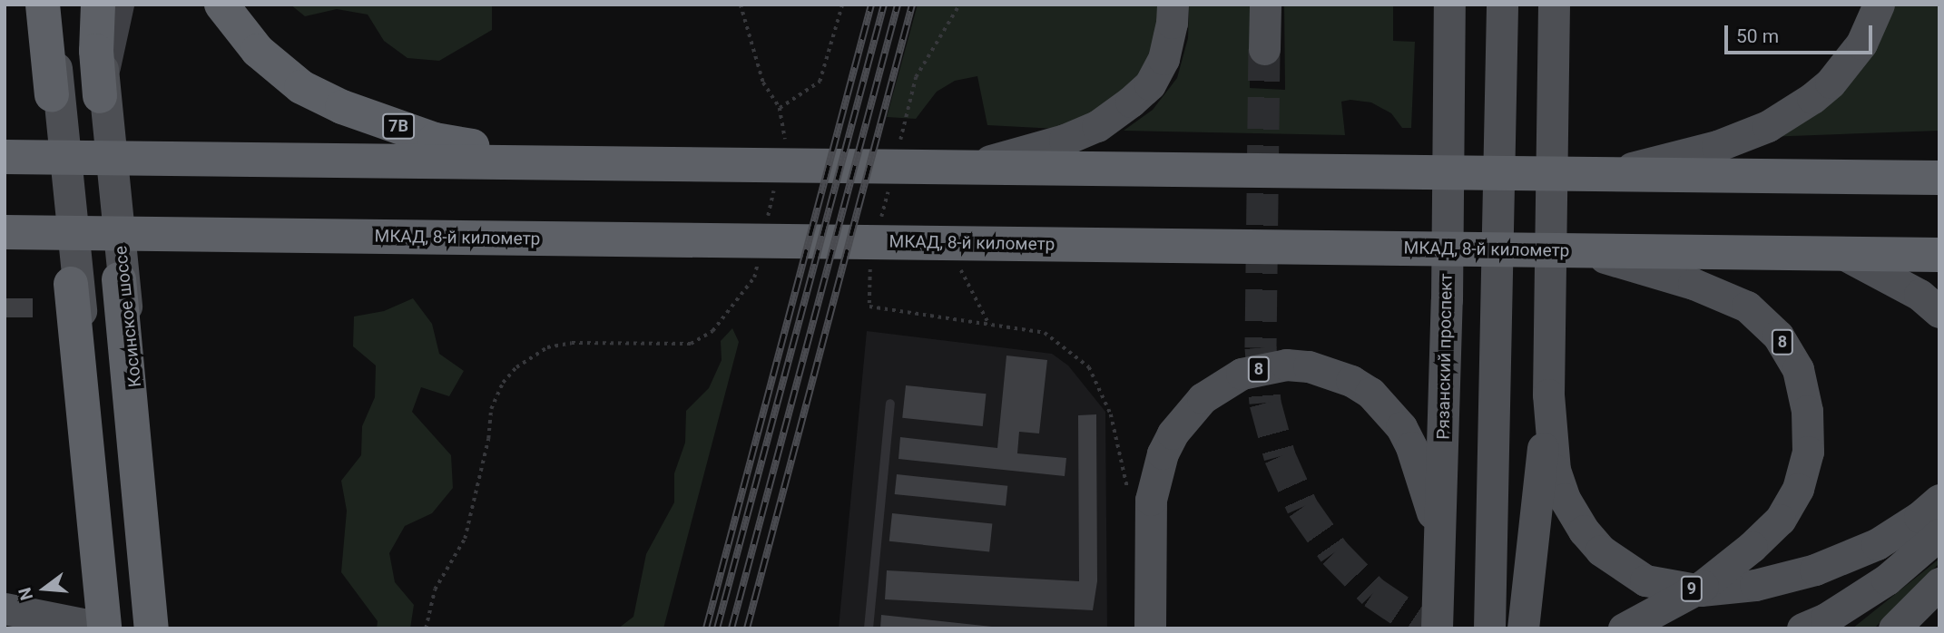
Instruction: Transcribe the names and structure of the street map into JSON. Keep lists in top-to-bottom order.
{
  "streets": {
    "highway": ["7B", "МКАД, 8-й километр"],
    "main road": [
      "Косинское шоссе",
      "8",
      "Рязанский проспект",
      "9"
    ]
  },
  "crossings": [
    ["МКАД, 8-й километр", "8"],
    ["8", "Рязанский проспект"]
  ],
  "scale_bar": "50 m",
  "north": "left"
}
